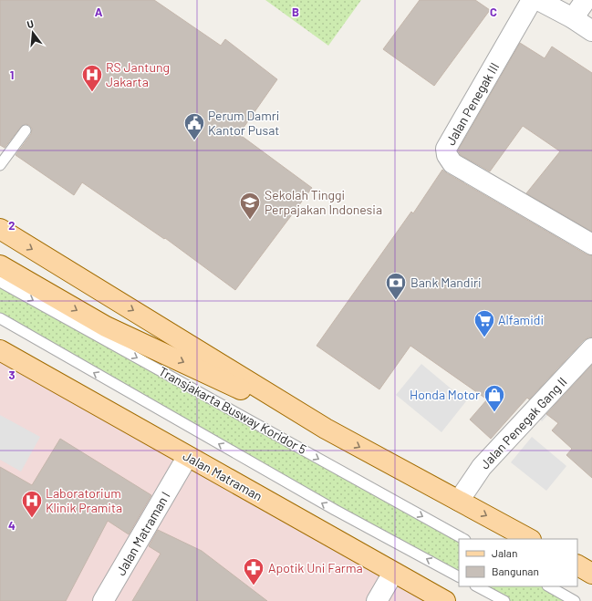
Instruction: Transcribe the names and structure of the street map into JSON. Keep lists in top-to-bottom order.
{
  "streets": {
    "main road": ["Jalan Matraman"],
    "street": ["Jalan Penegak III", "Jalan Penegak Gang II", "Jalan Matraman I"],
    "lane": ["Transjakarta Busway Koridor 5"]
  },
  "crossings": [
    ["Jalan Matraman", "Jalan Matraman I"]
  ],
  "places": {
    "hospital": ["RS Jantung Jakarta", "Laboratorium Klinik Pramita"],
    "public building": ["Perum Damri Kantor Pusat"],
    "school or university": ["Sekolah Tinggi Perpajakan Indonesia"],
    "bank": ["Bank Mandiri"],
    "supermarket": ["Alfamidi"],
    "shop": ["Honda Motor"],
    "pharmacy": ["Apotik Uni Farma"]
  },
  "legend": ["Jalan", "Bangunan"],
  "north": "top",
  "grid": {
    "columns": ["A", "B", "C"],
    "rows": [
      "1",
      "2",
      "3",
      "4"
    ]
  }
}
